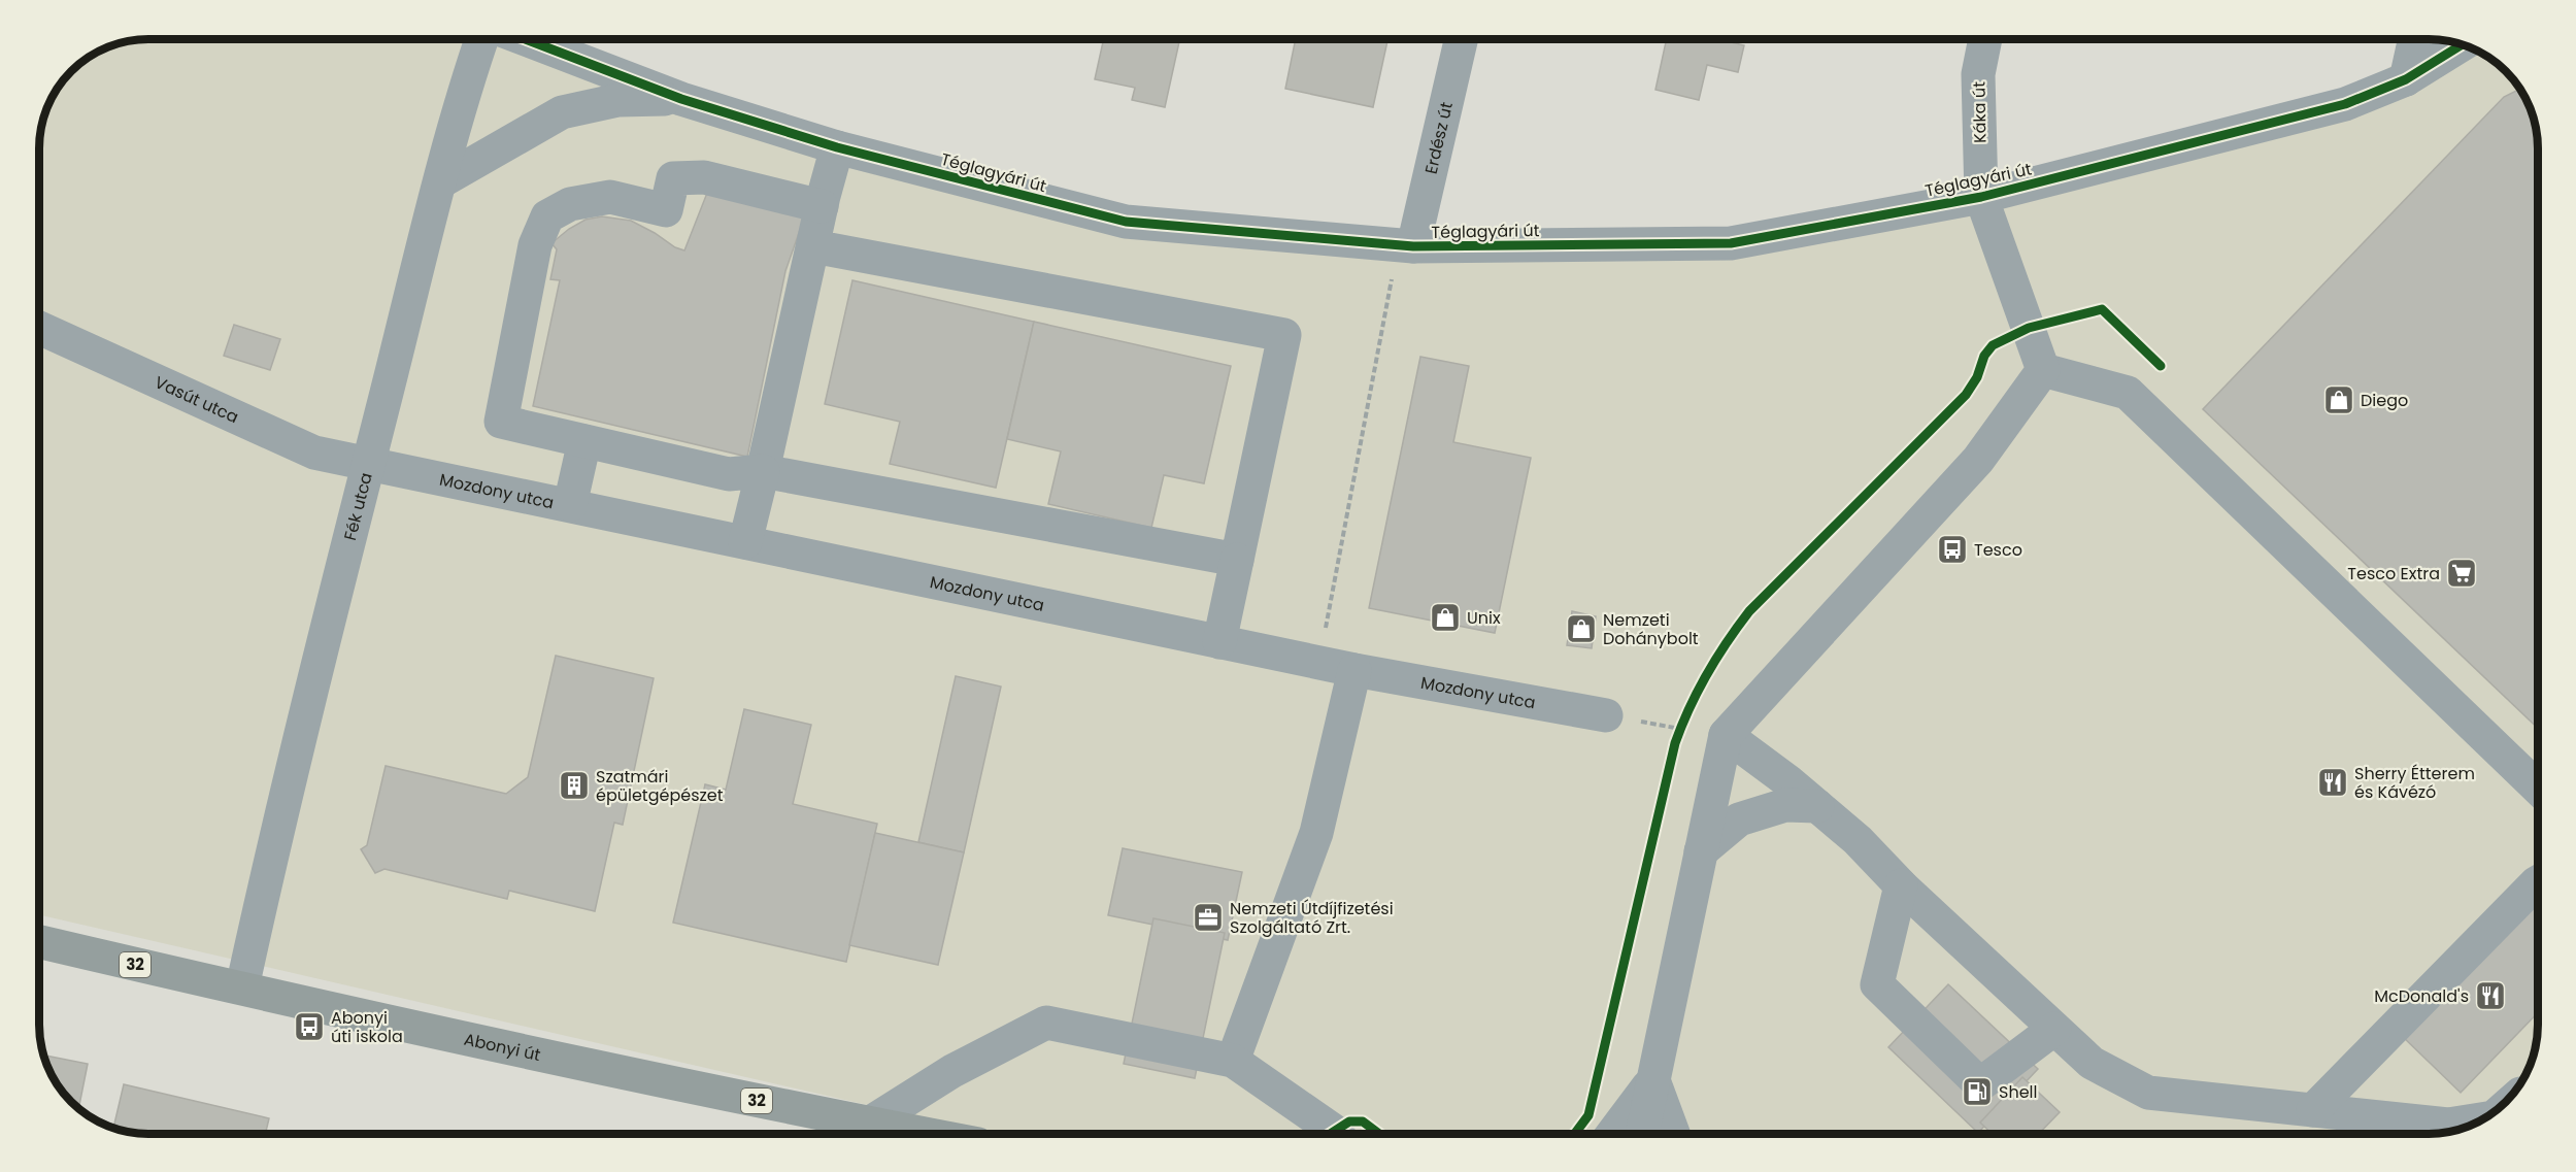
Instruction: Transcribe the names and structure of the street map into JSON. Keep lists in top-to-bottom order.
{
  "streets": {
    "main road": ["32", "Abonyi út"],
    "street": [
      "Káka út",
      "Erdész út",
      "Téglagyári út",
      "Vasút utca",
      "Mozdony utca",
      "Fék utca"
    ]
  },
  "crossings": [
    ["Káka út", "Téglagyári út"],
    ["Erdész út", "Téglagyári út"],
    ["Vasút utca", "Mozdony utca"],
    ["Vasút utca", "Fék utca"],
    ["Mozdony utca", "Fék utca"],
    ["Fék utca", "Abonyi út"]
  ],
  "places": {
    "shop": ["Diego", "Unix", "Nemzeti Dohánybolt"],
    "bus stop": ["Tesco", "Abonyi úti iskola"],
    "supermarket": ["Tesco Extra"],
    "restaurant": ["Sherry Étterem és Kávézó", "McDonald's"],
    "building": ["Szatmári épületgépészet"],
    "office": ["Nemzeti Útdíjfizetési Szolgáltató Zrt."],
    "fuel station": ["Shell"]
  }
}
